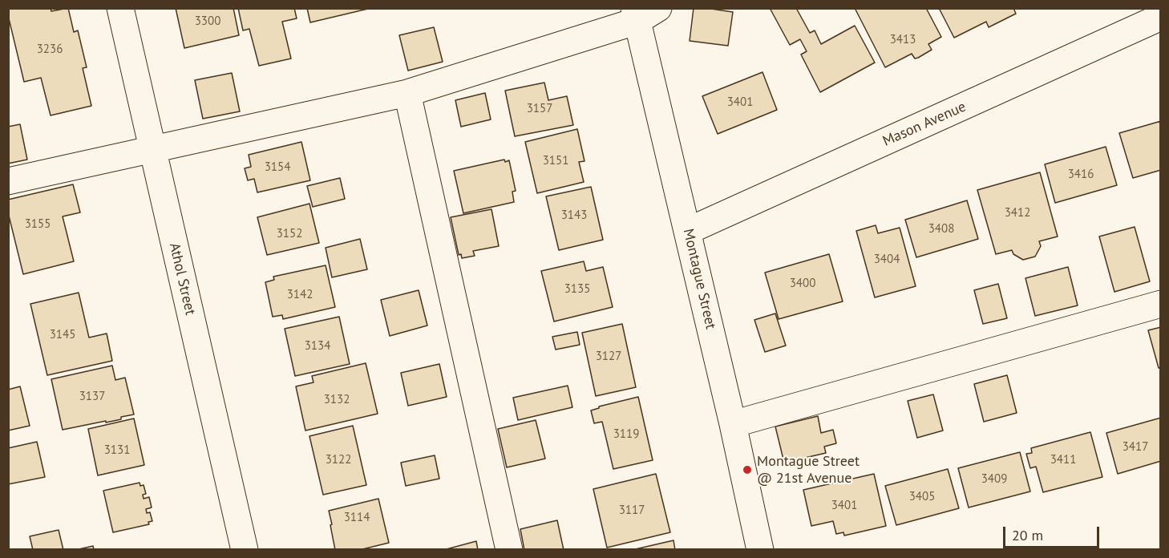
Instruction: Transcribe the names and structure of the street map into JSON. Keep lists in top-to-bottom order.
{
  "streets": {
    "street": ["Mason Avenue", "Athol Street", "Montague Street"]
  },
  "crossings": [
    ["Mason Avenue", "Montague Street"]
  ],
  "places": ["Montague Street @ 21st Avenue"],
  "house_numbers": [
    "3300",
    "3413",
    "3236",
    "3401",
    "3157",
    "3151",
    "3154",
    "3416",
    "3412",
    "3143",
    "3155",
    "3408",
    "3152",
    "3404",
    "3400",
    "3135",
    "3142",
    "3145",
    "3134",
    "3127",
    "3137",
    "3132",
    "3119",
    "3417",
    "3131",
    "3122",
    "3411",
    "3409",
    "3405",
    "3401",
    "3117",
    "3114"
  ],
  "scale_bar": "20 m"
}
